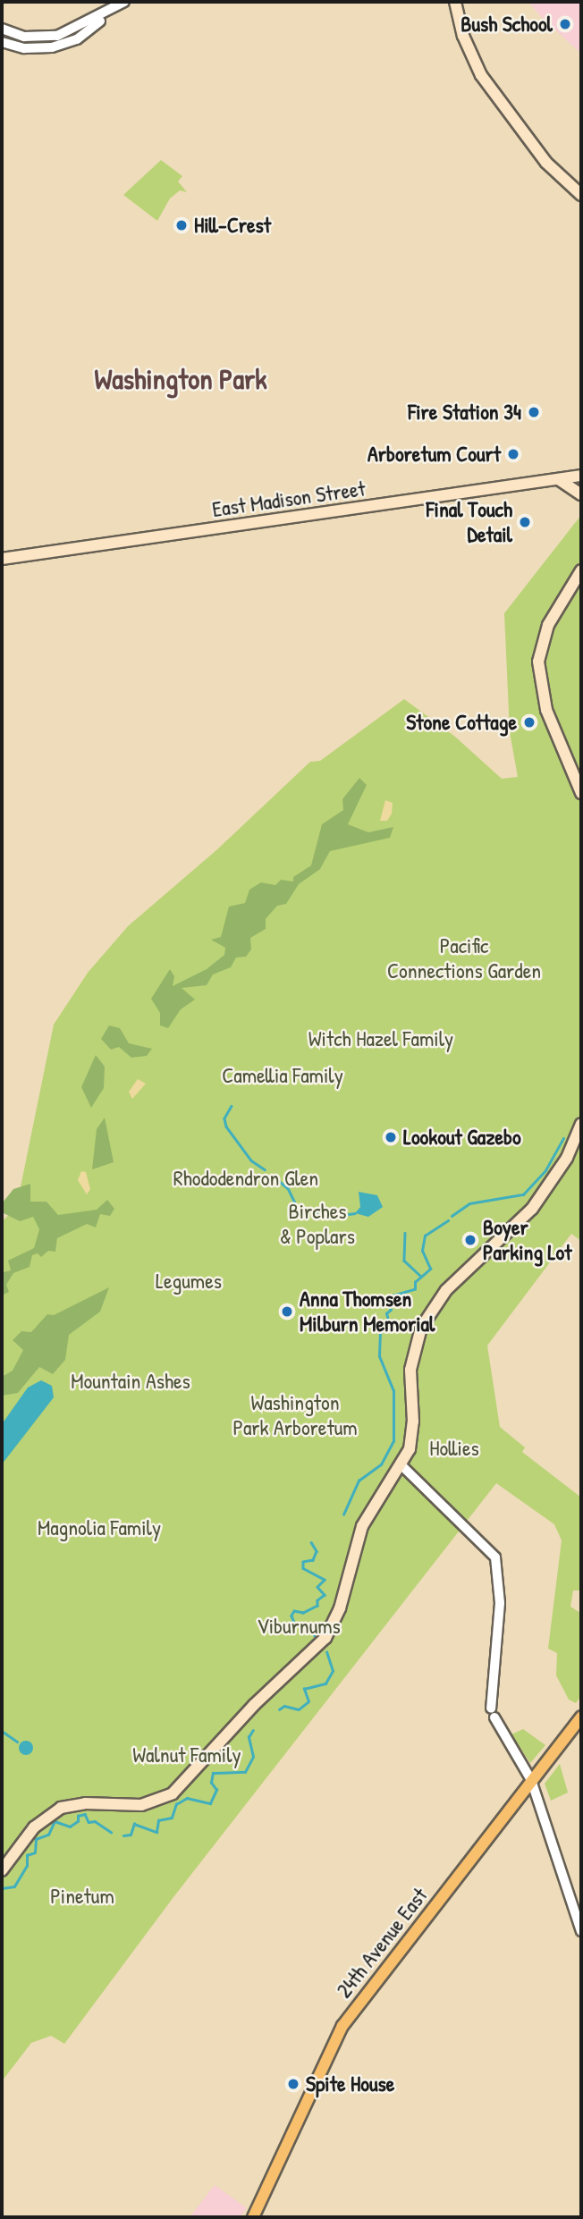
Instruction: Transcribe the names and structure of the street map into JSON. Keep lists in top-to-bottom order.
{
  "streets": {
    "main road": ["East Madison Street", "24th Avenue East"]
  },
  "districts": ["Washington Park"],
  "parks": [
    "Pacific Connections Garden",
    "Witch Hazel Family",
    "Camellia Family",
    "Rhododendron Glen",
    "Birches & Poplars",
    "Legumes",
    "Mountain Ashes",
    "Washington Park Arboretum",
    "Hollies",
    "Magnolia Family",
    "Viburnums",
    "Walnut Family",
    "Pinetum"
  ],
  "places": [
    "Bush School",
    "Hill-Crest",
    "Fire Station 34",
    "Arboretum Court",
    "Final Touch Detail",
    "Stone Cottage",
    "Lookout Gazebo",
    "Boyer Parking Lot",
    "Anna Thomsen Milburn Memorial",
    "Spite House"
  ]
}
